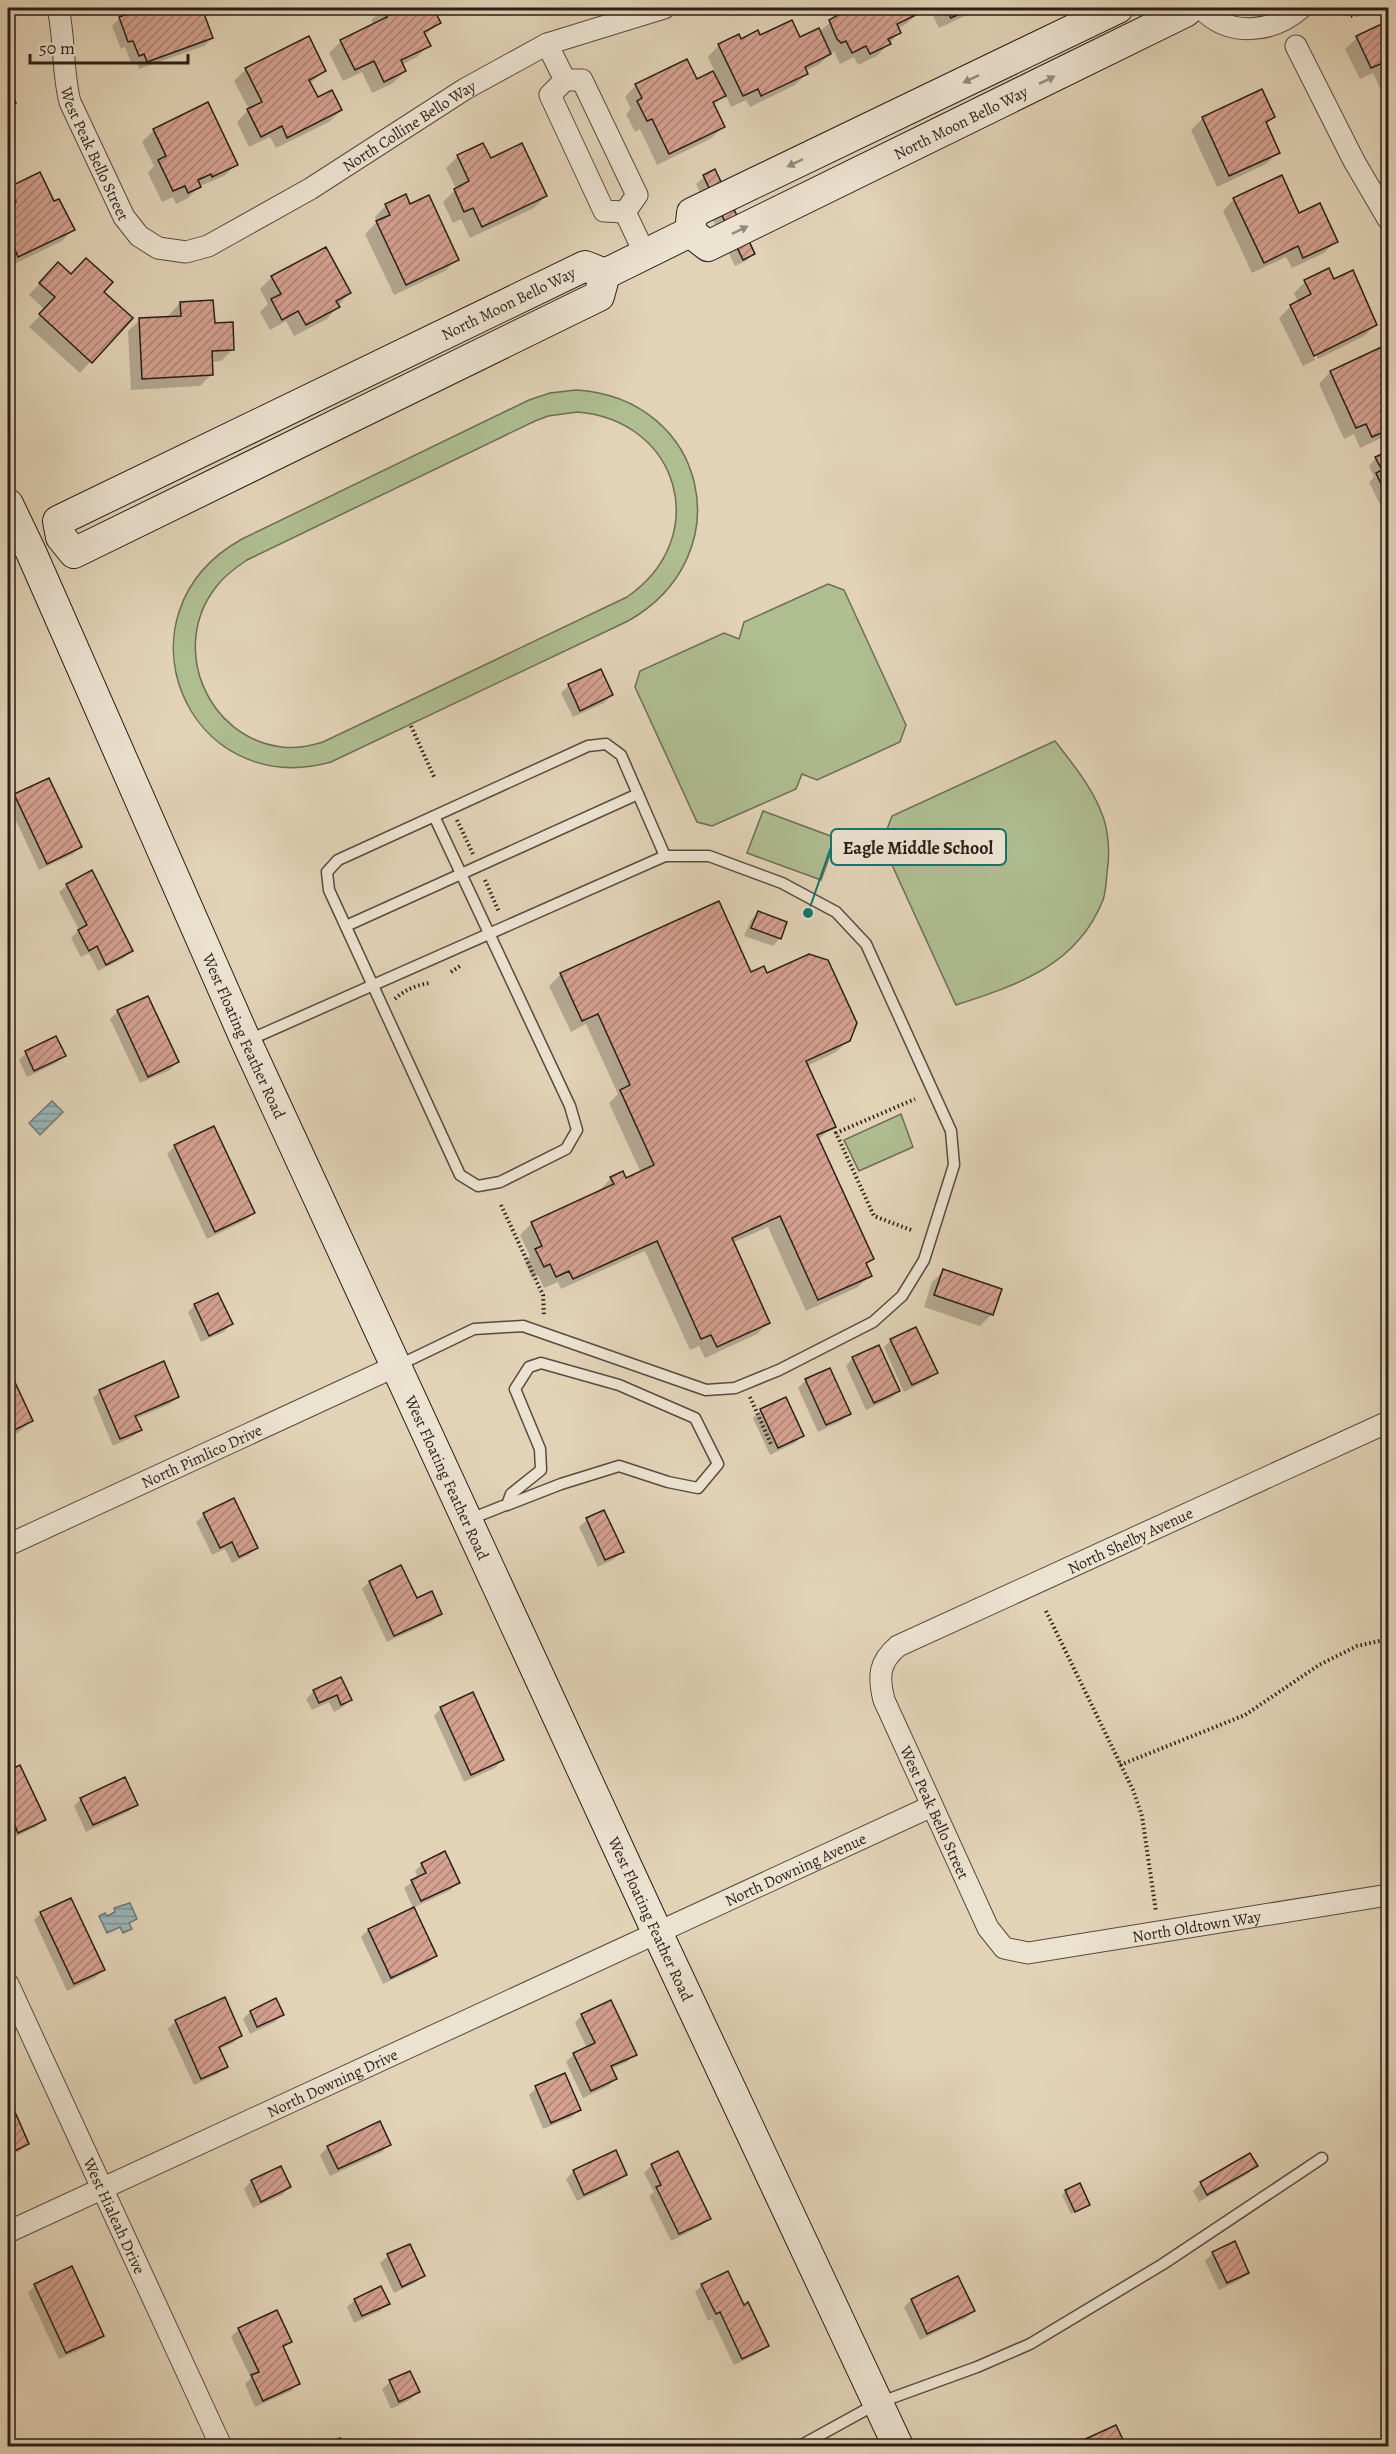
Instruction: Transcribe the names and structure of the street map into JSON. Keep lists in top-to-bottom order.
{
  "streets": {
    "main road": ["North Moon Bello Way", "West Floating Feather Road"],
    "street": [
      "North Colline Bello Way",
      "West Peak Bello Street",
      "North Pimlico Drive",
      "North Shelby Avenue",
      "North Downing Avenue",
      "North Oldtown Way",
      "North Downing Drive",
      "West Hialeah Drive"
    ]
  },
  "crossings": [
    ["North Moon Bello Way", "West Floating Feather Road"],
    ["North Colline Bello Way", "West Peak Bello Street"],
    ["West Peak Bello Street", "North Shelby Avenue"],
    ["West Peak Bello Street", "North Downing Avenue"],
    ["West Peak Bello Street", "North Oldtown Way"],
    ["West Floating Feather Road", "North Pimlico Drive"],
    ["West Floating Feather Road", "North Downing Avenue"],
    ["West Floating Feather Road", "North Downing Drive"],
    ["North Downing Avenue", "North Downing Drive"],
    ["North Downing Drive", "West Hialeah Drive"]
  ],
  "places": ["Eagle Middle School"],
  "scale_bar": "50 m"
}
